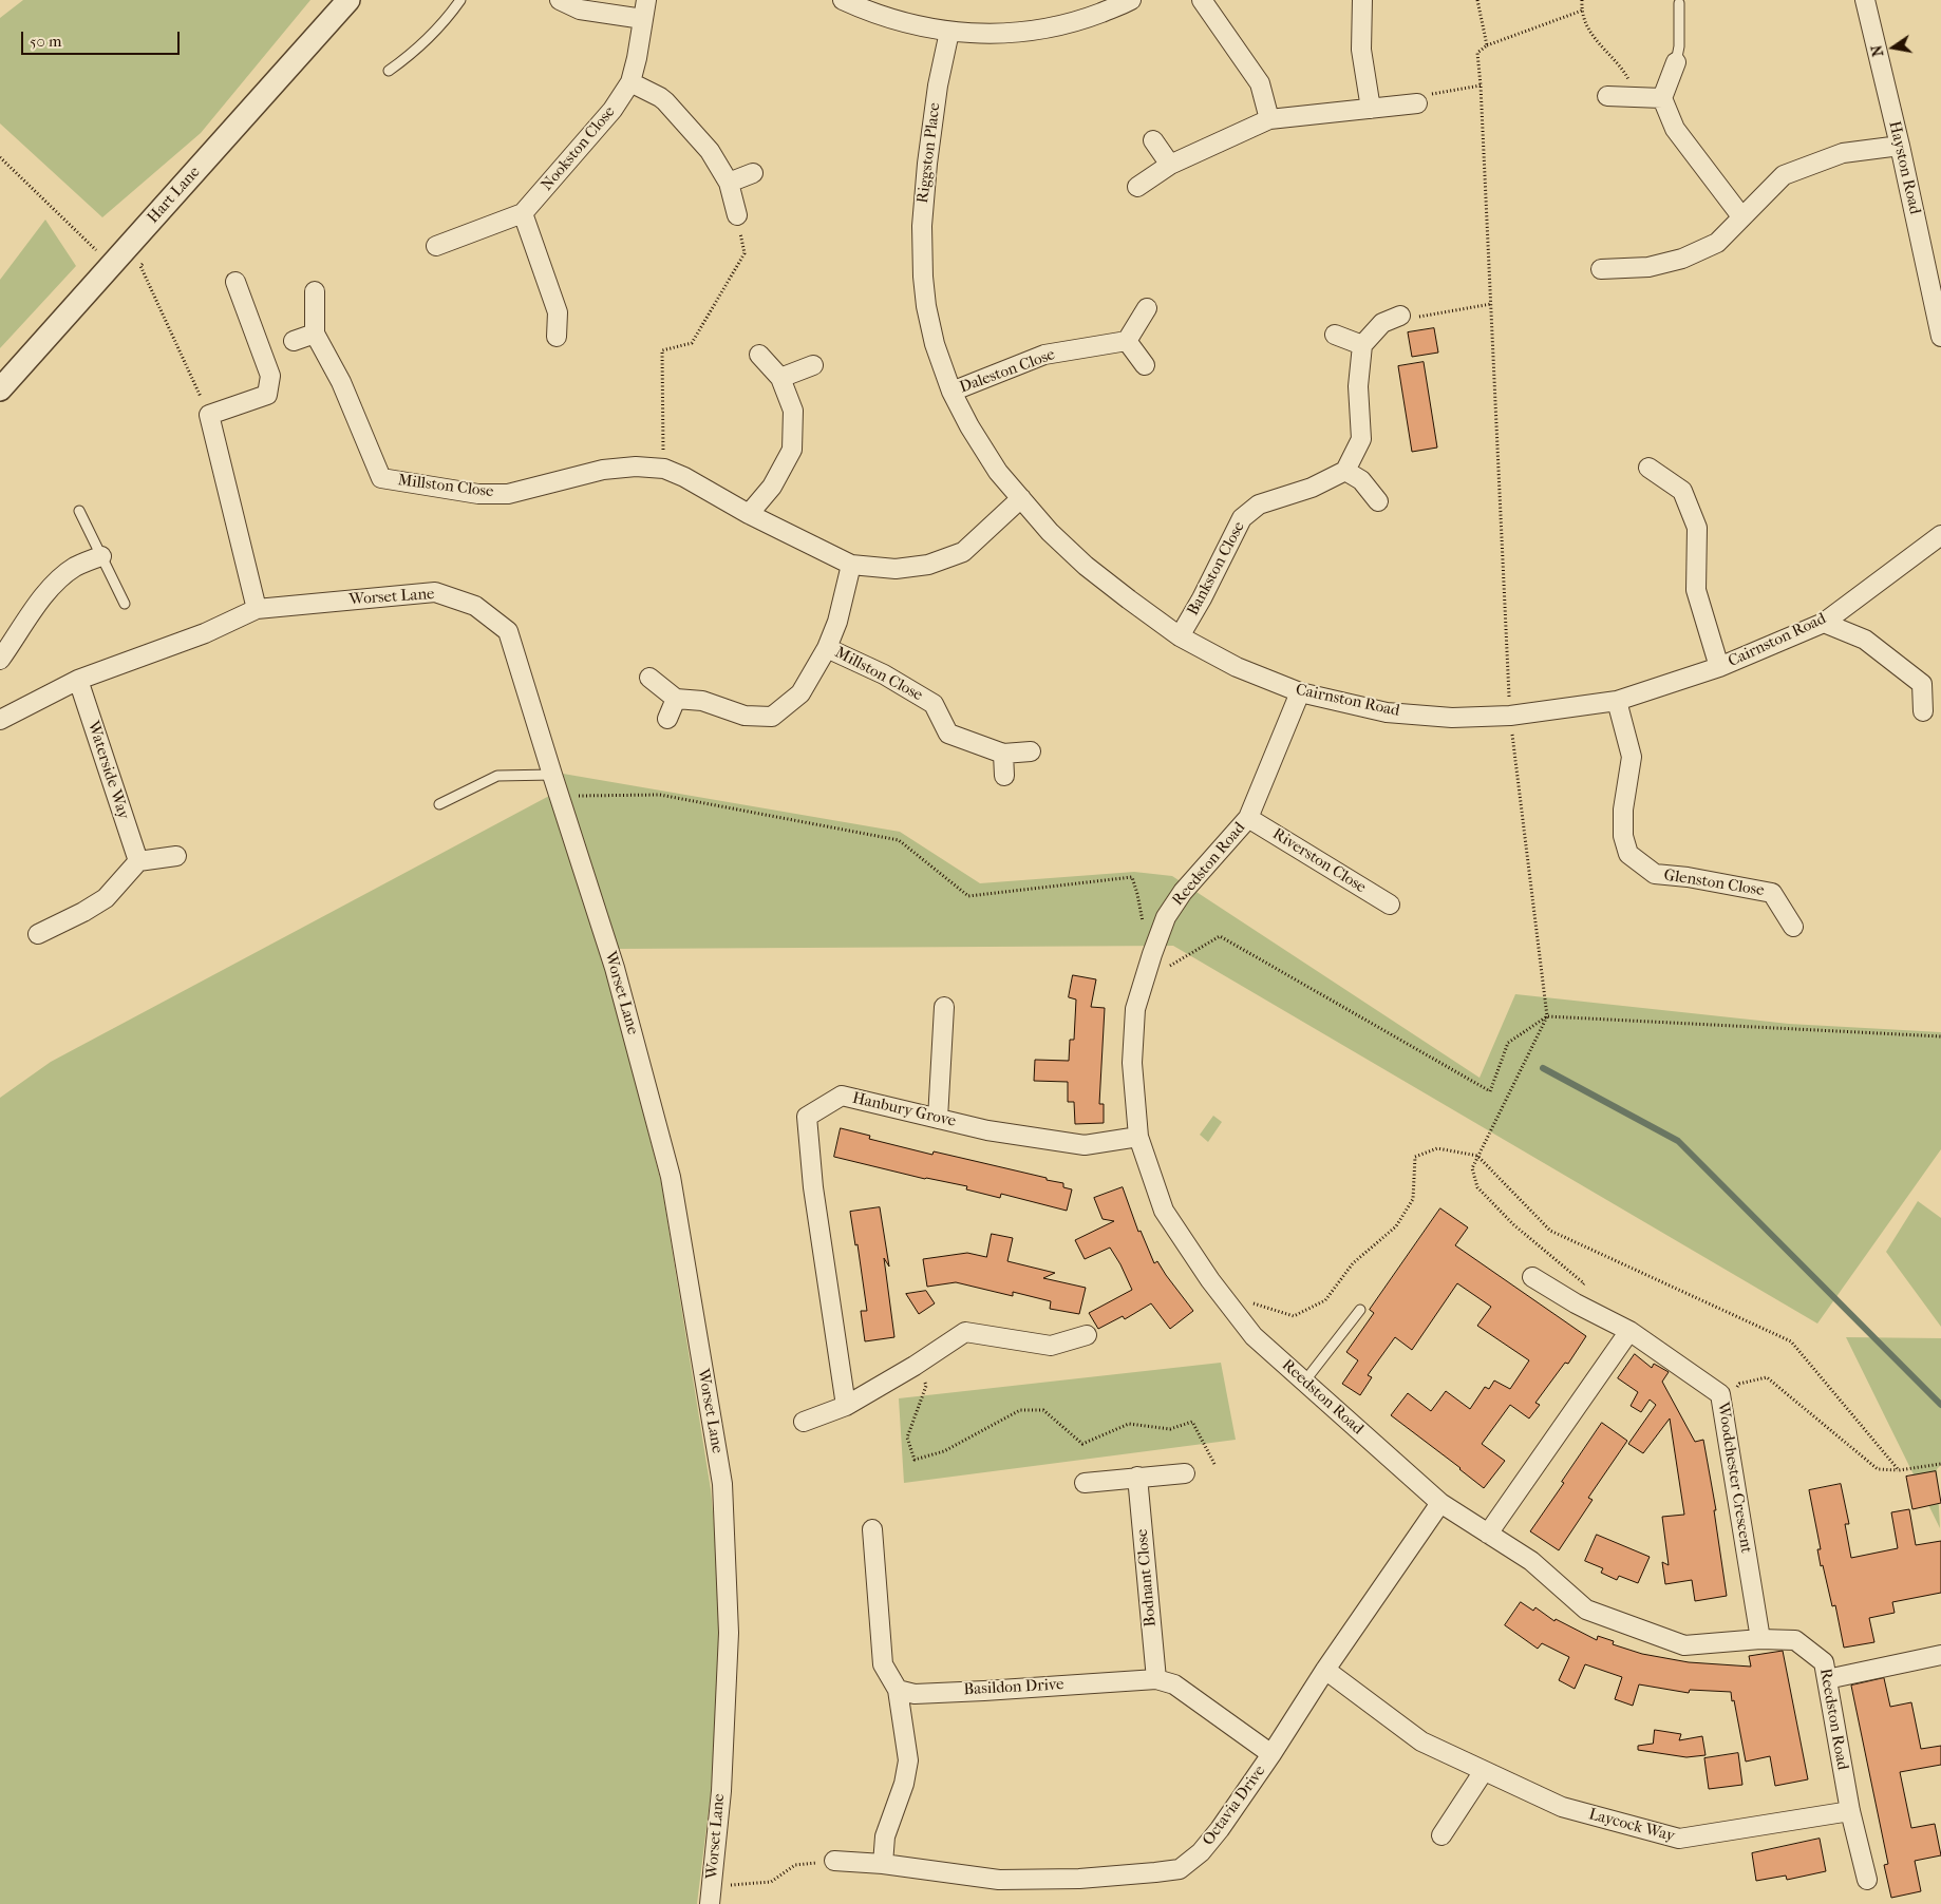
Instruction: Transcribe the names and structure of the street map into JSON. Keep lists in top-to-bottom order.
{
  "streets": {
    "street": [
      "Nookston Close",
      "Riggston Place",
      "Hayston Road",
      "Hart Lane",
      "Daleston Close",
      "Millston Close",
      "Bankston Close",
      "Worset Lane",
      "Cairnston Road",
      "Waterside Way",
      "Riverston Close",
      "Reedston Road",
      "Glenston Close",
      "Hanbury Grove",
      "Woodchester Crescent",
      "Bodnant Close",
      "Basildon Drive",
      "Octavia Drive",
      "Laycock Way"
    ]
  },
  "crossings": [
    ["Riggston Place", "Cairnston Road"],
    ["Daleston Close", "Cairnston Road"],
    ["Millston Close", "Cairnston Road"],
    ["Bankston Close", "Cairnston Road"],
    ["Worset Lane", "Waterside Way"],
    ["Cairnston Road", "Reedston Road"],
    ["Cairnston Road", "Glenston Close"],
    ["Riverston Close", "Reedston Road"],
    ["Reedston Road", "Hanbury Grove"],
    ["Reedston Road", "Woodchester Crescent"],
    ["Reedston Road", "Octavia Drive"],
    ["Reedston Road", "Laycock Way"],
    ["Bodnant Close", "Basildon Drive"],
    ["Basildon Drive", "Octavia Drive"],
    ["Octavia Drive", "Laycock Way"]
  ],
  "scale_bar": "50 m",
  "north": "left"
}
